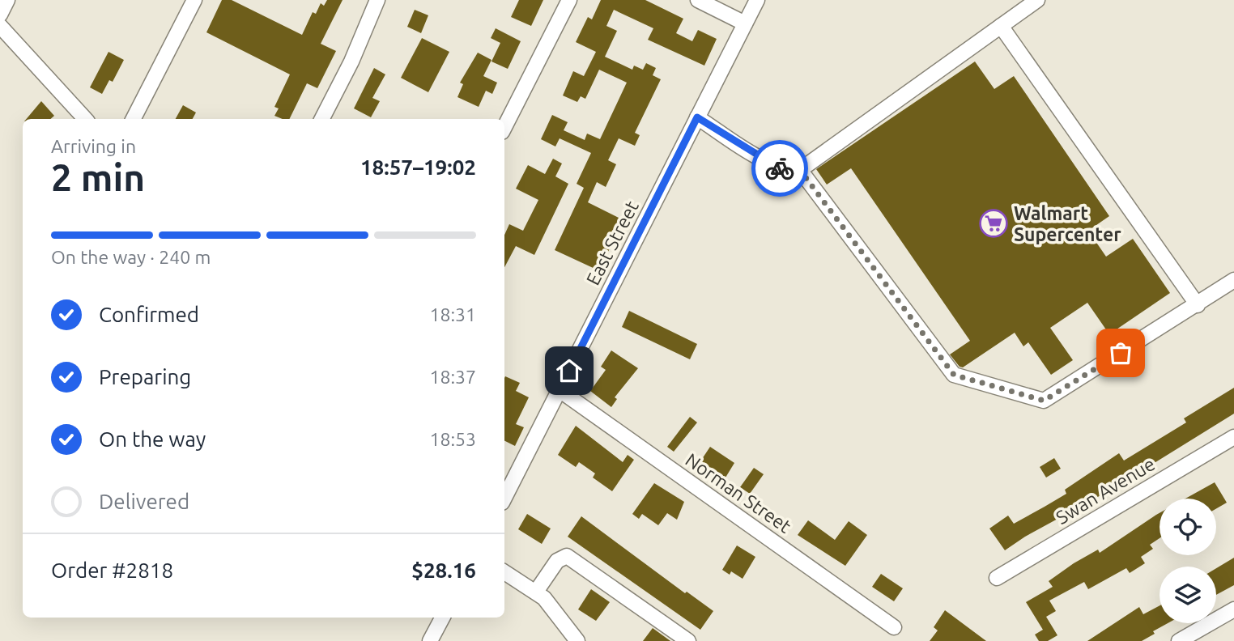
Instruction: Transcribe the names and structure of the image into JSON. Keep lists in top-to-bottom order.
{
  "streets": {
    "street": ["East Street", "Swan Avenue", "Norman Street"]
  },
  "crossings": [
    ["East Street", "Norman Street"]
  ],
  "places": {
    "supermarket": ["Walmart Supercenter"]
  },
  "page": {
    "heading": ["2 min", "Arriving in", "18:57–19:02"],
    "panel": ["Order #2818", "$28.16"],
    "bar": "On the way · 240 m",
    "list": [
      ["Confirmed", "18:31"],
      ["Preparing", "18:37"],
      ["On the way", "18:53"],
      "Delivered"
    ]
  }
}
